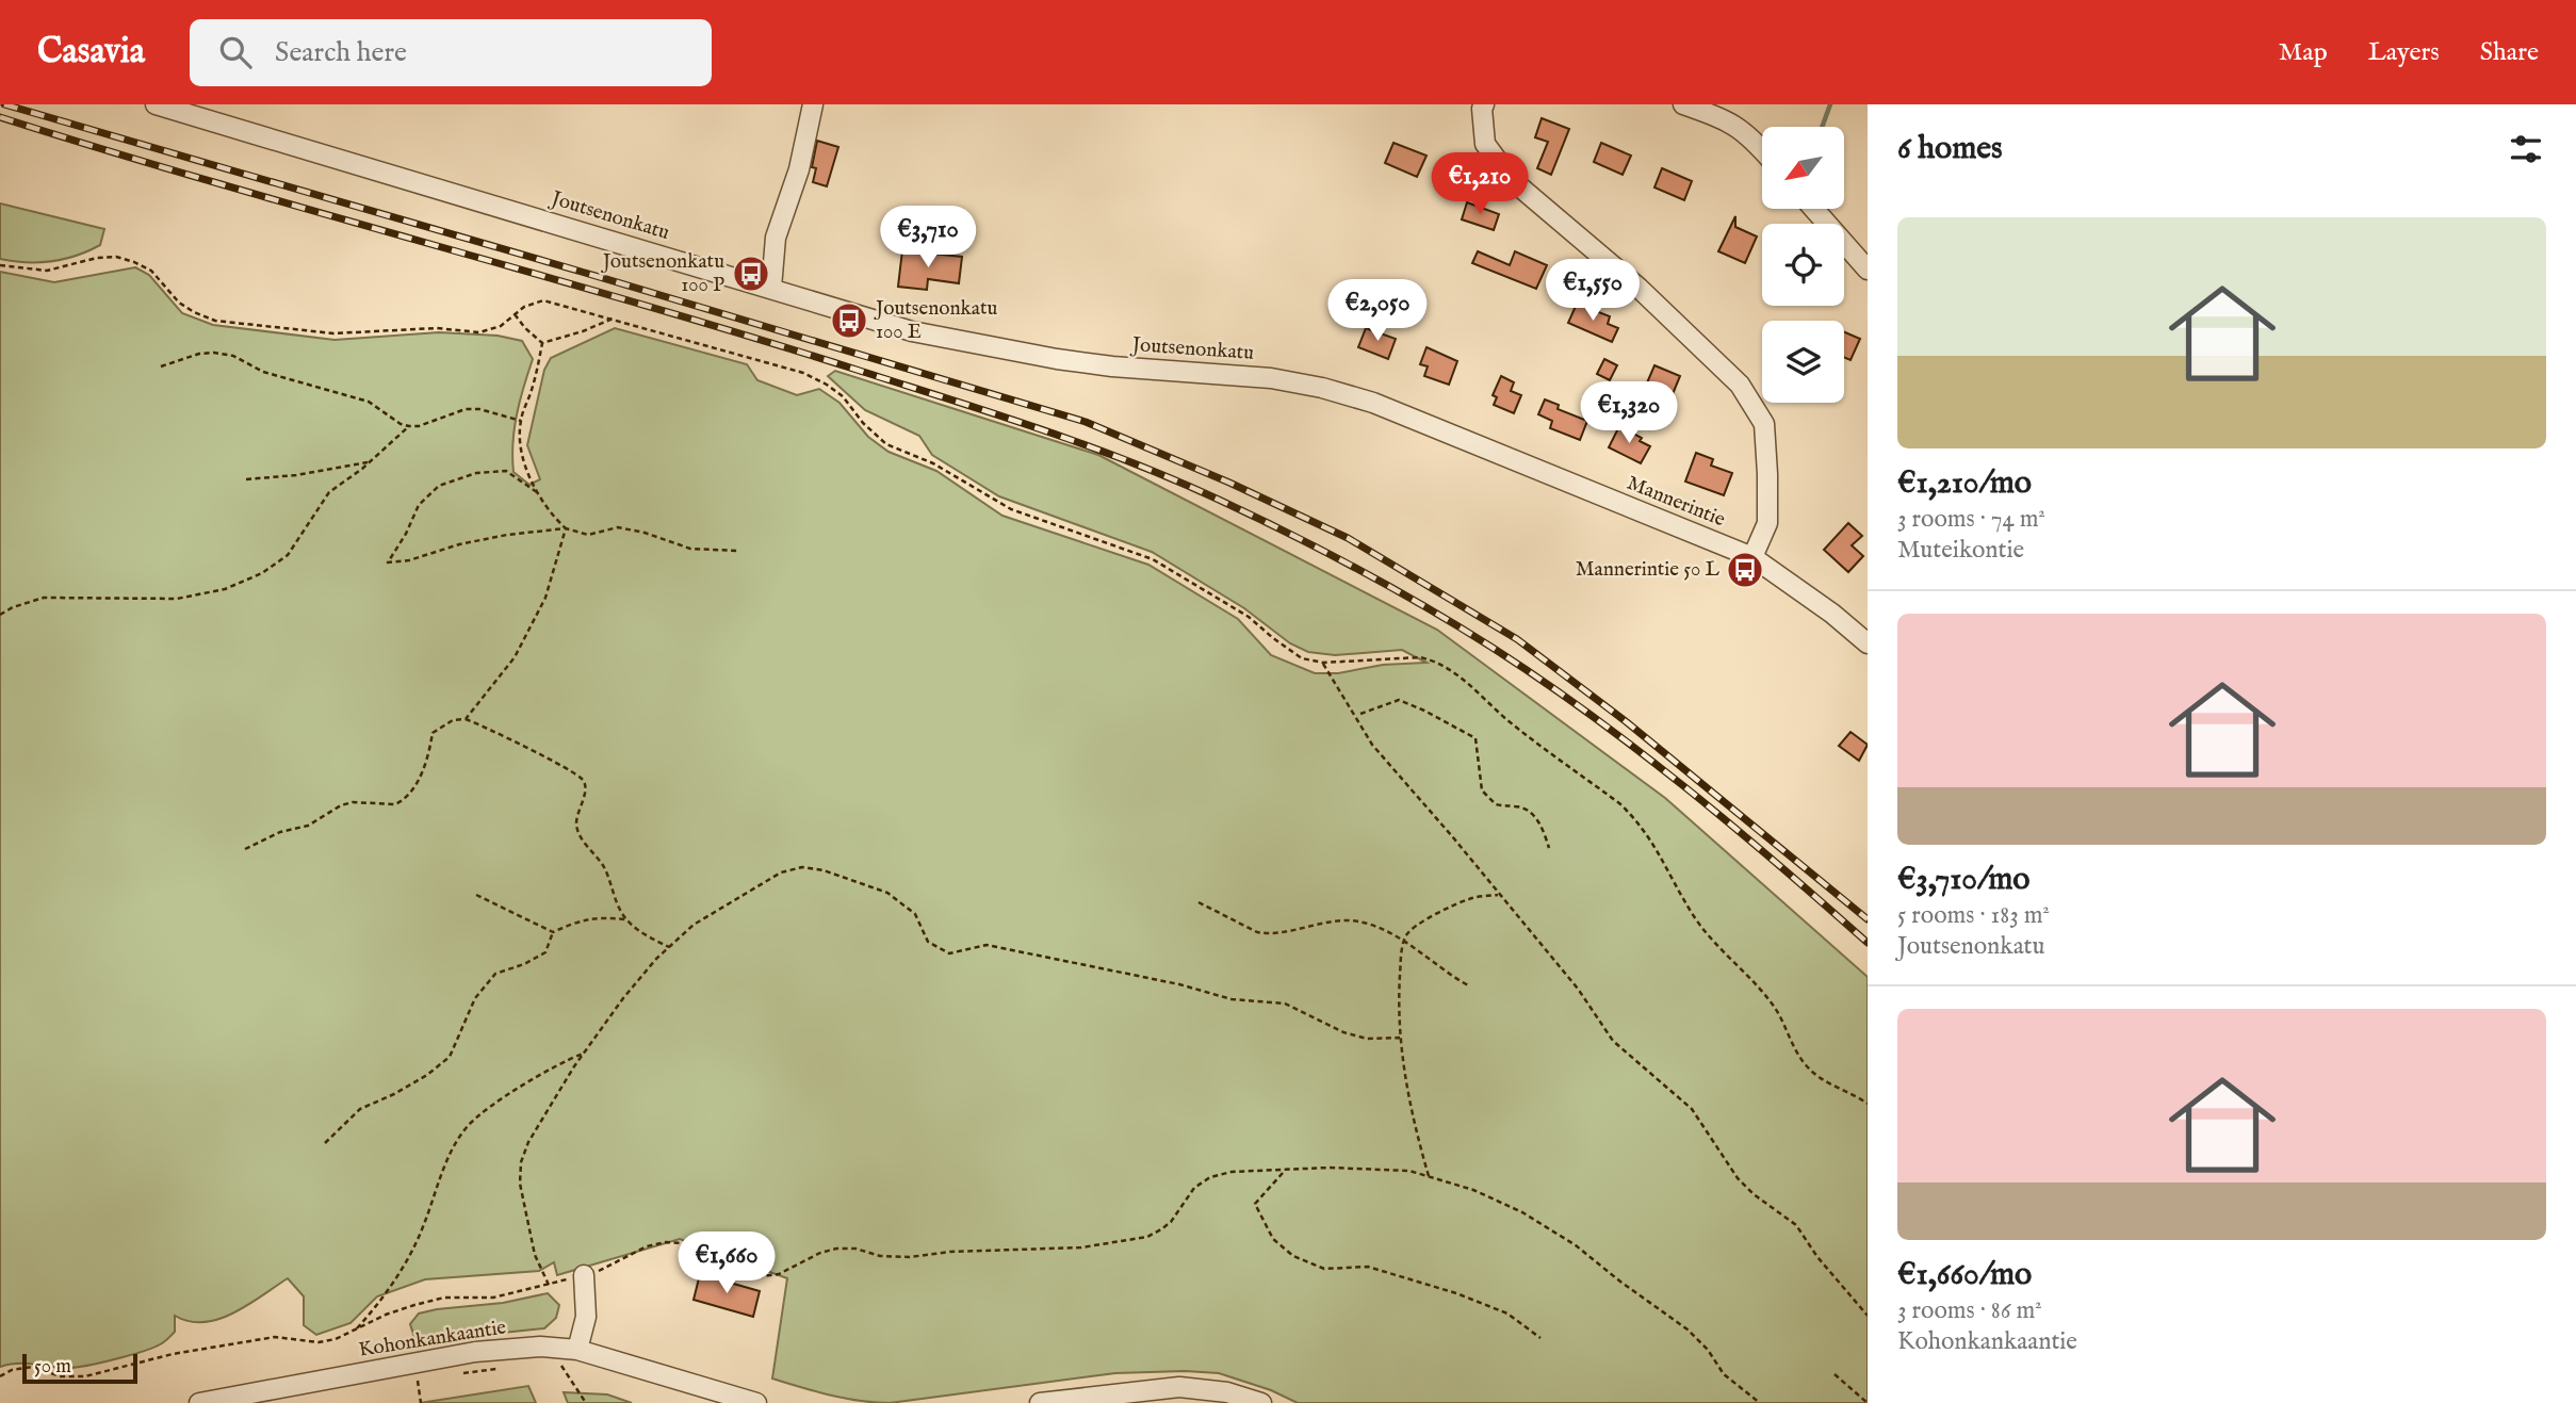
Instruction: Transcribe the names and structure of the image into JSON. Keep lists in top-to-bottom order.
{
  "streets": {
    "street": ["Joutsenonkatu", "Mannerintie", "Kohonkankaantie"]
  },
  "crossings": [
    ["Joutsenonkatu", "Mannerintie"]
  ],
  "places": {
    "bus stop": ["Joutsenonkatu 100 P", "Joutsenonkatu 100 E", "Mannerintie 50 L"]
  },
  "scale_bar": "50 m",
  "north": "bottom left",
  "page": {
    "header": "Casavia",
    "search": "Search here",
    "nav": ["Map", "Layers", "Share"],
    "heading": "6 homes",
    "price": [
      "€1,210",
      "€3,710",
      "€1,550",
      "€2,050",
      "€1,320",
      "€1,660"
    ],
    "list": [
      {
        "name": "€1,210/mo",
        "note": "3 rooms · 74 m² · Muteikontie"
      },
      {
        "name": "€3,710/mo",
        "note": "5 rooms · 183 m² · Joutsenonkatu"
      },
      {
        "name": "€1,660/mo",
        "note": "3 rooms · 86 m² · Kohonkankaantie"
      }
    ],
    "scale": "50 m"
  }
}
